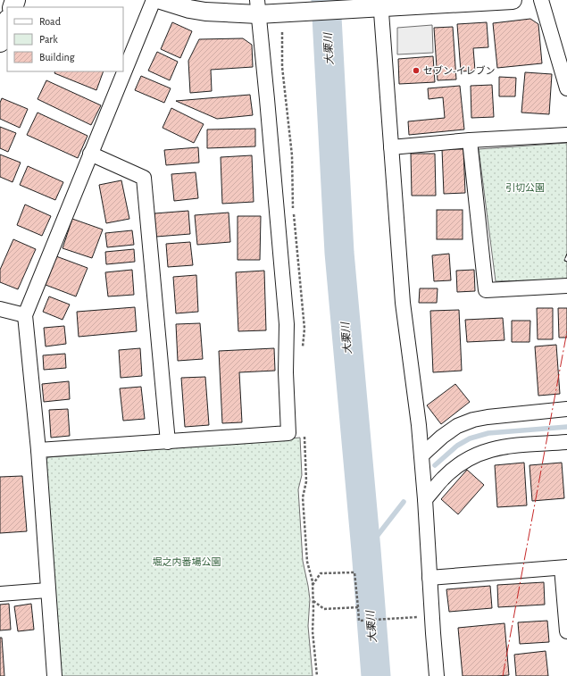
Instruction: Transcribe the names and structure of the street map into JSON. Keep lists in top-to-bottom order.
{
  "water": ["大栗川"],
  "parks": ["引切公園", "堀之内番場公園"],
  "places": ["セブン-イレブン"],
  "legend": ["Road", "Park", "Building"]
}
